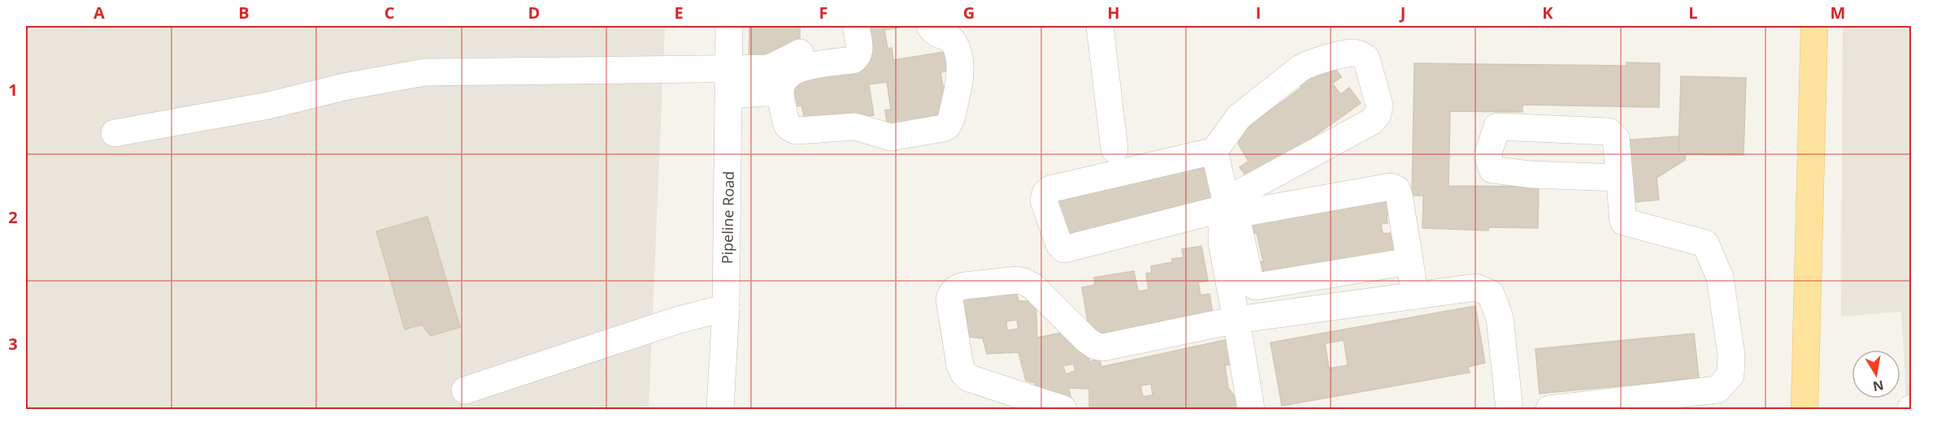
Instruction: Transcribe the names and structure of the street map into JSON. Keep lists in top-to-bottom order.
{
  "streets": {
    "street": ["Pipeline Road"]
  },
  "north": "bottom",
  "grid": {
    "columns": [
      "A",
      "B",
      "C",
      "D",
      "E",
      "F",
      "G",
      "H",
      "I",
      "J",
      "K",
      "L",
      "M"
    ],
    "rows": ["1", "2", "3"]
  }
}
